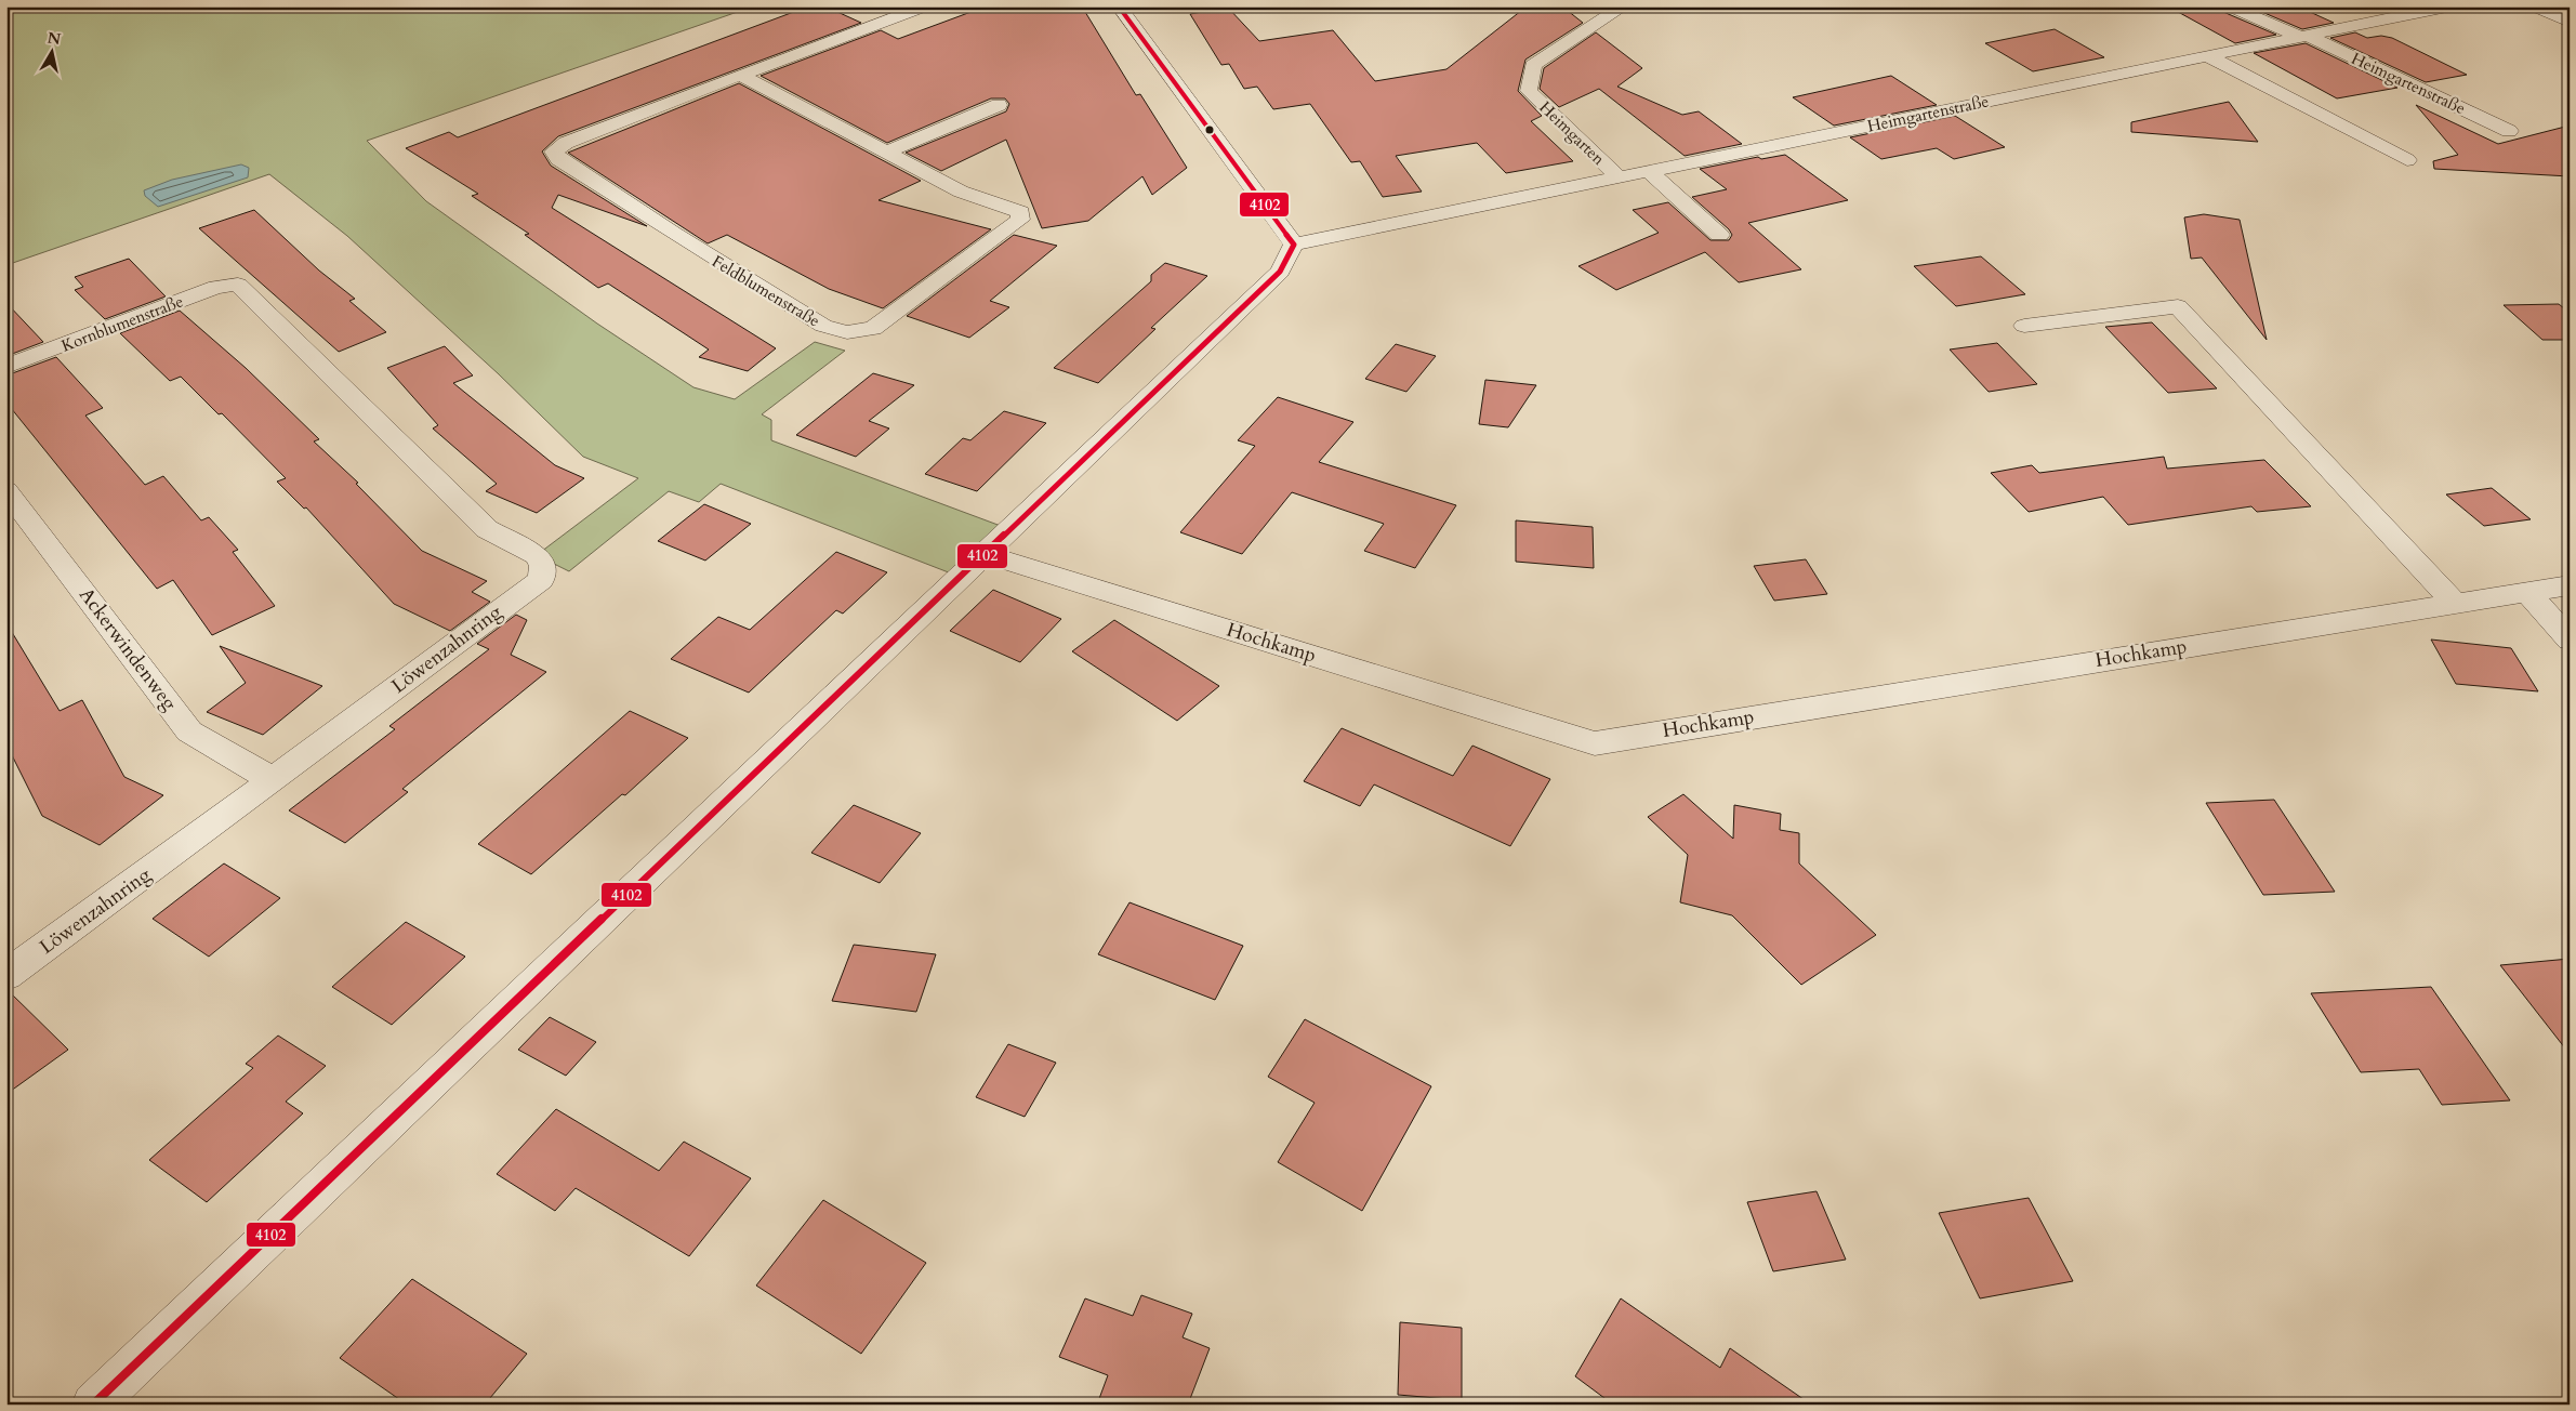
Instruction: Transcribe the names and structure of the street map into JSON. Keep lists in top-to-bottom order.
{
  "streets": {
    "street": [
      "Heimgartenstraße",
      "Heimgarten",
      "Feldblumenstraße",
      "Kornblumenstraße",
      "Hochkamp",
      "Ackerwindenweg",
      "Löwenzahnring"
    ]
  },
  "crossings": [
    ["Heimgartenstraße", "Heimgarten"],
    ["Kornblumenstraße", "Löwenzahnring"],
    ["Ackerwindenweg", "Löwenzahnring"]
  ],
  "lines": ["transit line 4102"],
  "north": "top"
}
